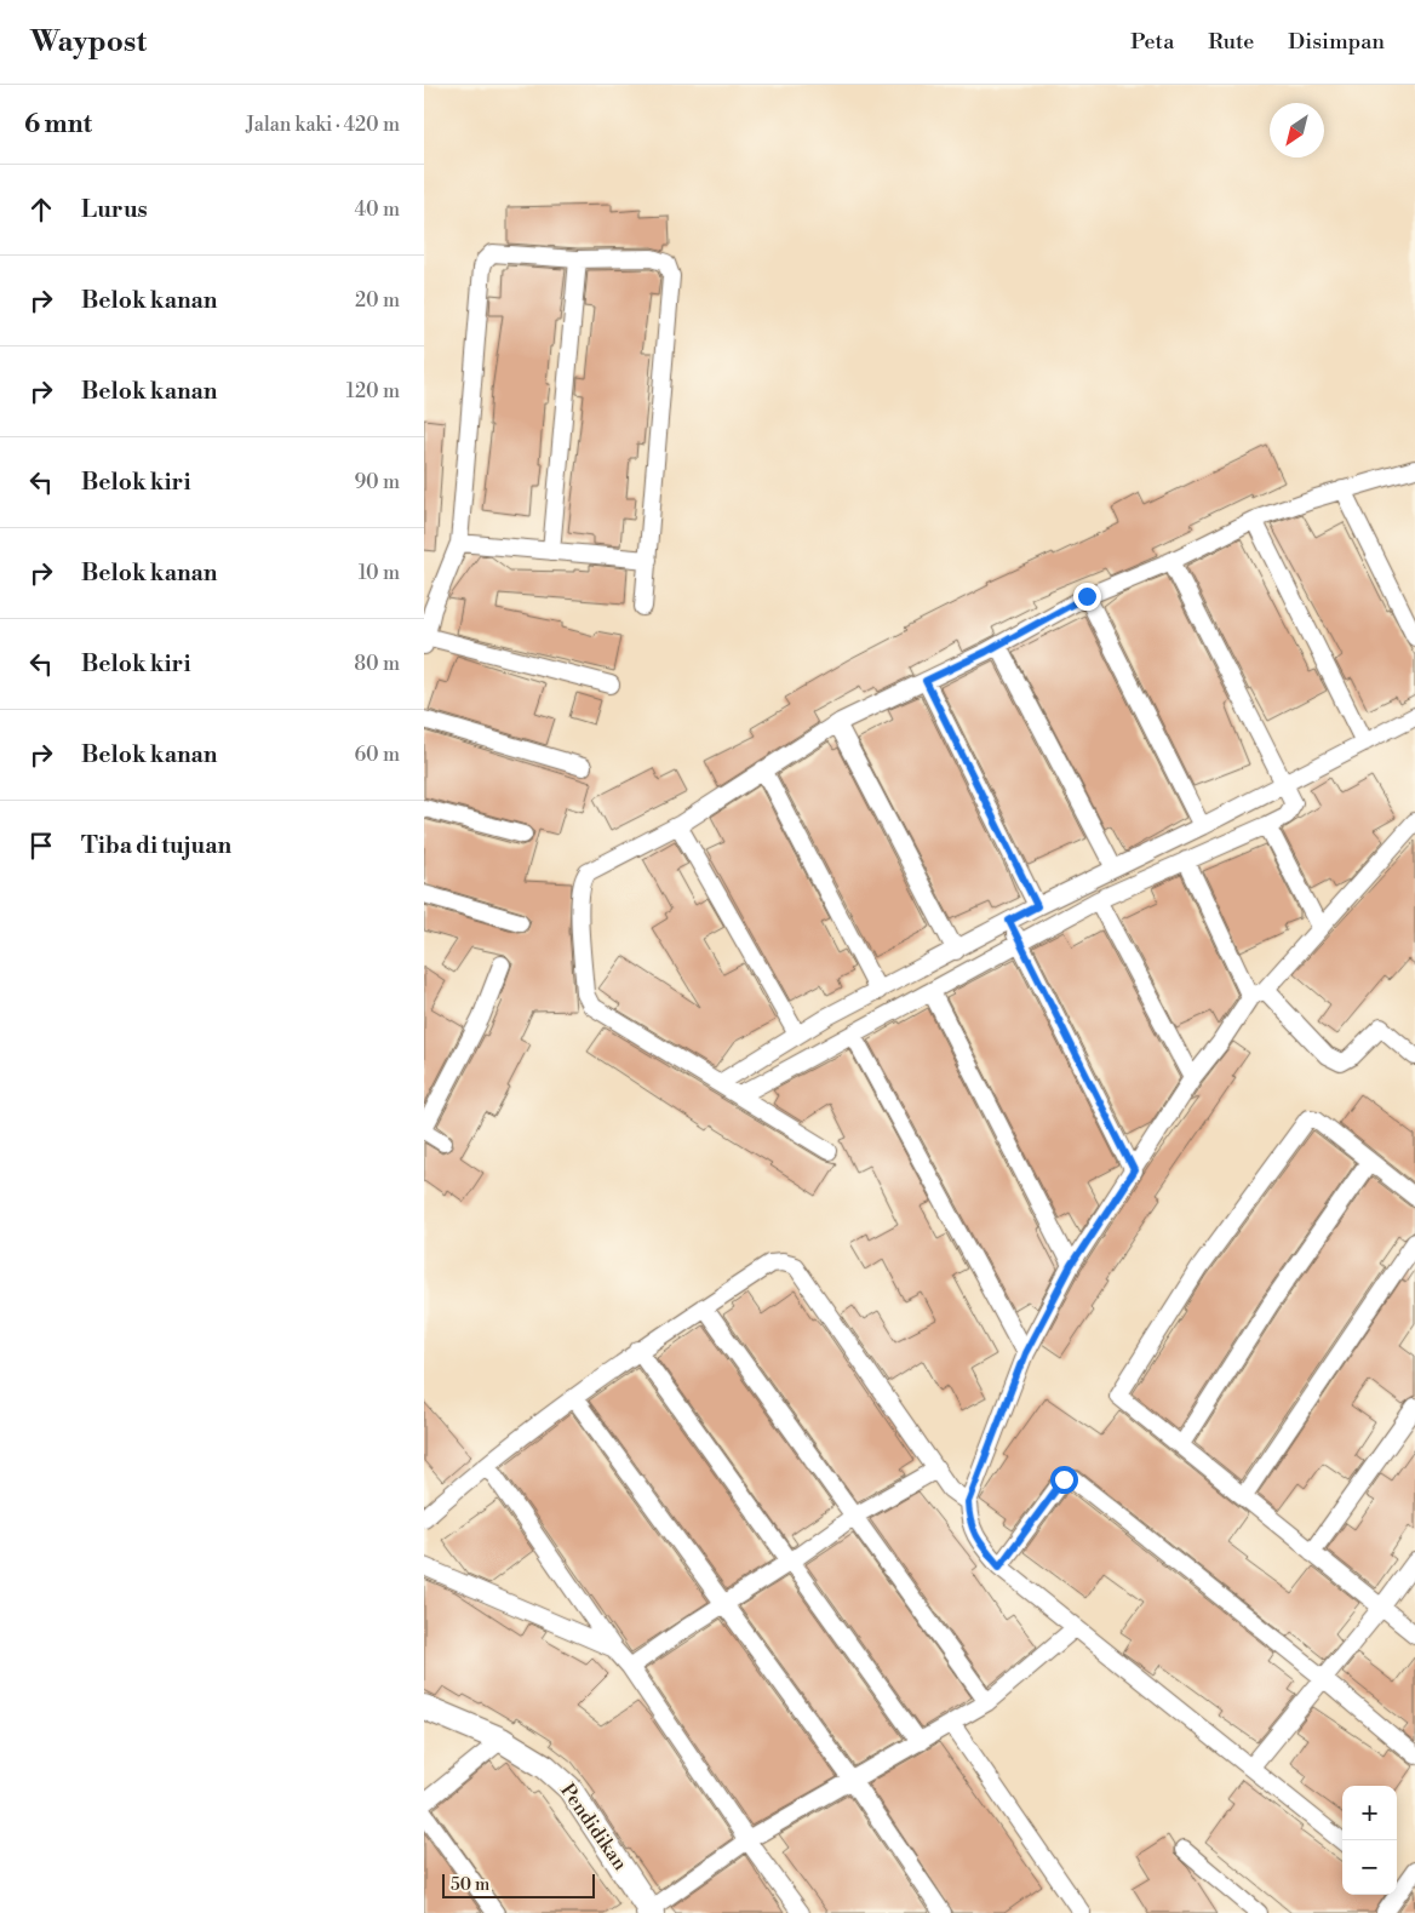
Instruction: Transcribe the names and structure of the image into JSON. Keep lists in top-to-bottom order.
{
  "streets": {
    "street": ["Pendidikan"]
  },
  "scale_bar": "50 m",
  "north": "bottom left",
  "page": {
    "header": "Waypost",
    "nav": ["Peta", "Rute", "Disimpan"],
    "heading": ["6 mnt", "Jalan kaki · 420 m"],
    "list": [
      ["Lurus", "40 m"],
      ["Belok kanan", "20 m"],
      ["Belok kanan", "120 m"],
      ["Belok kiri", "90 m"],
      ["Belok kanan", "10 m"],
      ["Belok kiri", "80 m"],
      ["Belok kanan", "60 m"],
      "Tiba di tujuan"
    ],
    "map_buttons": ["+", "−"],
    "scale": "50 m"
  }
}
